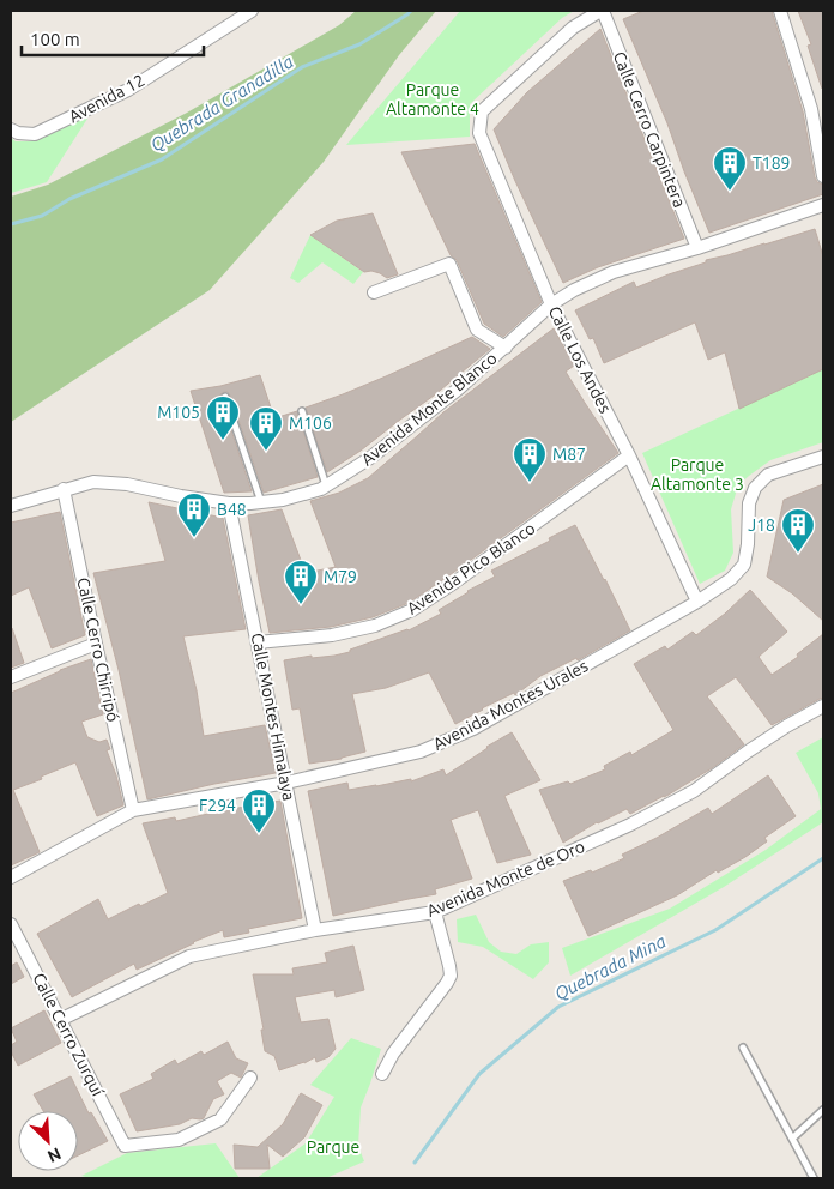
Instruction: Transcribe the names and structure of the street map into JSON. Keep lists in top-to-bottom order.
{
  "streets": {
    "street": [
      "Avenida 12",
      "Calle Cerro Carpintera",
      "Calle Los Andes",
      "Avenida Monte Blanco",
      "Avenida Pico Blanco",
      "Calle Cerro Chirripó",
      "Avenida Montes Urales",
      "Calle Montes Himalaya",
      "Avenida Monte de Oro",
      "Calle Cerro Zurquí"
    ]
  },
  "crossings": [
    ["Calle Cerro Carpintera", "Calle Los Andes"],
    ["Calle Cerro Carpintera", "Avenida Monte Blanco"],
    ["Calle Los Andes", "Avenida Monte Blanco"],
    ["Calle Los Andes", "Avenida Pico Blanco"],
    ["Calle Los Andes", "Avenida Montes Urales"],
    ["Avenida Monte Blanco", "Calle Cerro Chirripó"],
    ["Avenida Monte Blanco", "Calle Montes Himalaya"],
    ["Avenida Pico Blanco", "Calle Montes Himalaya"],
    ["Calle Cerro Chirripó", "Avenida Montes Urales"],
    ["Avenida Montes Urales", "Calle Montes Himalaya"],
    ["Calle Montes Himalaya", "Avenida Monte de Oro"],
    ["Avenida Monte de Oro", "Calle Cerro Zurquí"]
  ],
  "water": ["Quebrada Granadilla", "Quebrada Mina"],
  "parks": ["Parque Altamonte 4", "Parque Altamonte 3", "Parque"],
  "places": {
    "building": [
      "T189",
      "M105",
      "M106",
      "M87",
      "B48",
      "J18",
      "M79",
      "F294"
    ]
  },
  "scale_bar": "100 m",
  "north": "bottom right"
}
